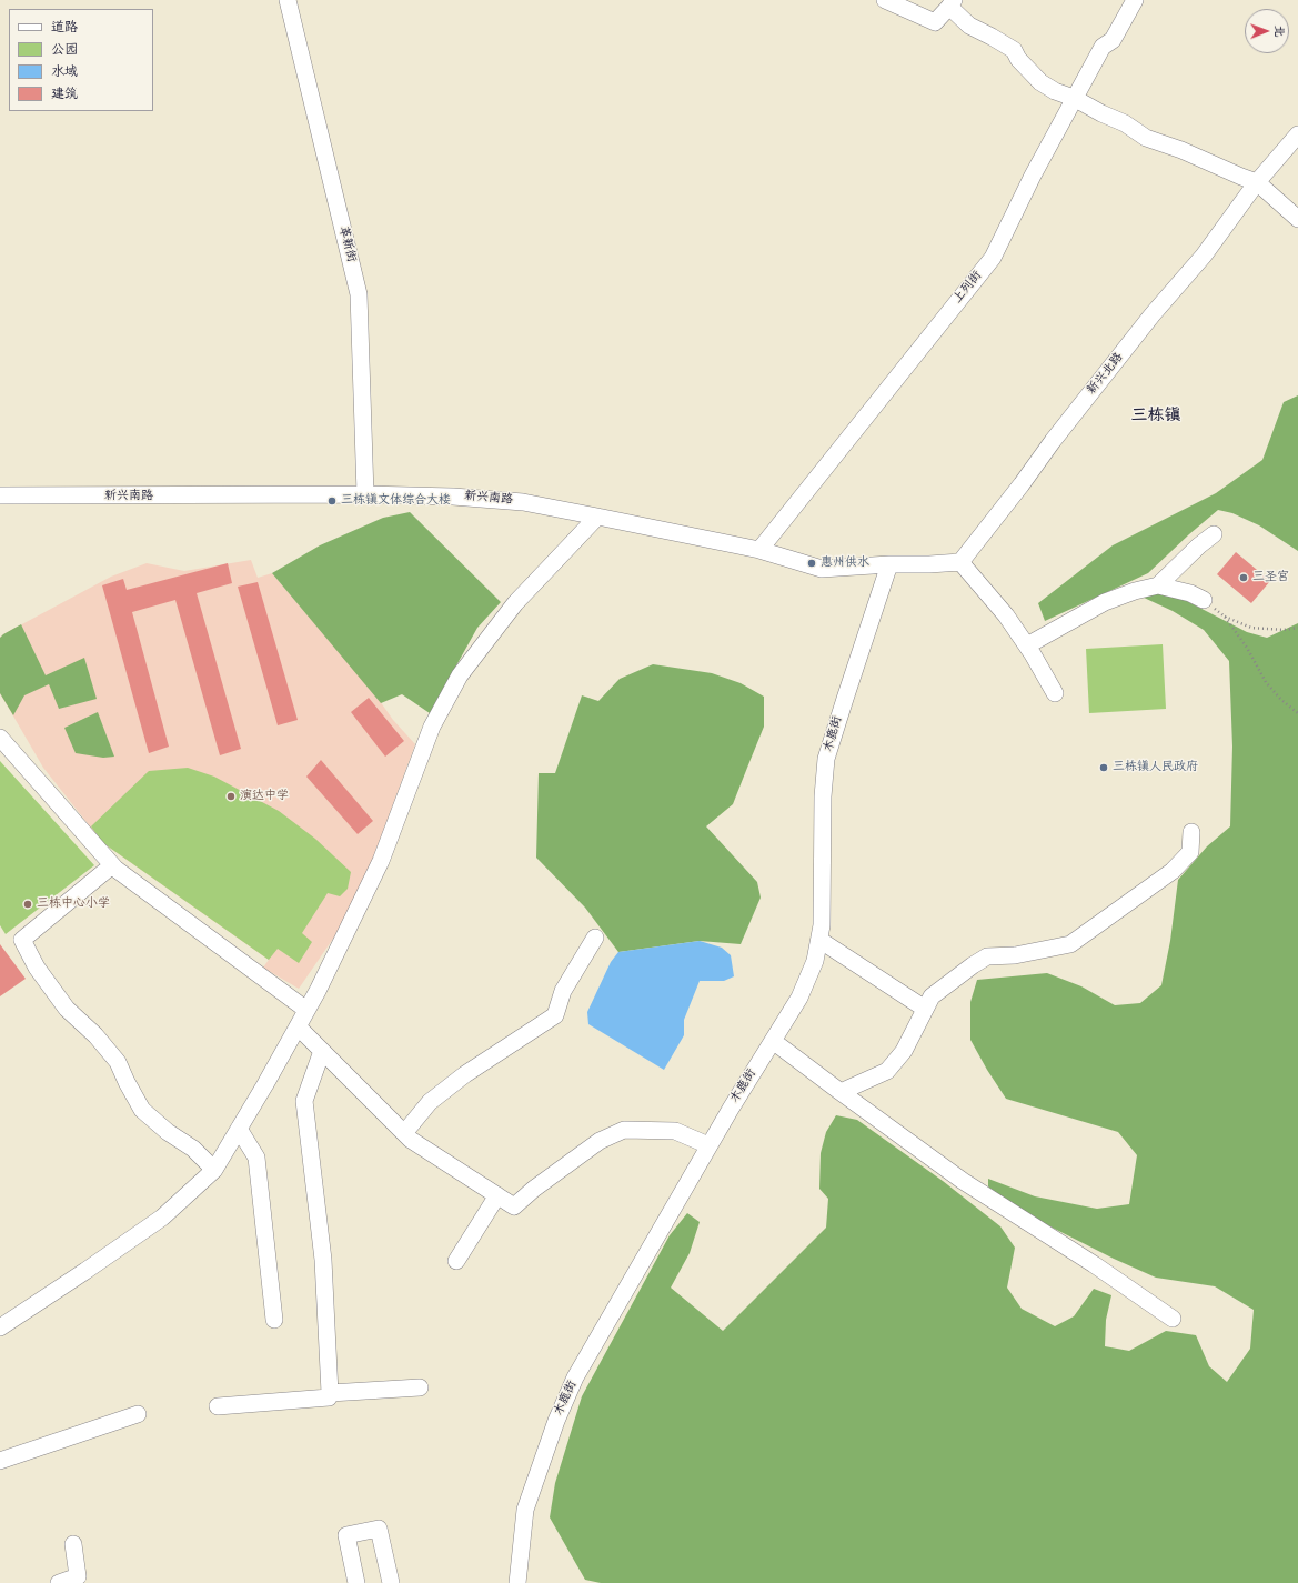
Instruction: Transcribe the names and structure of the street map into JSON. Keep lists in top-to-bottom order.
{
  "streets": {
    "street": [
      "革新街",
      "上列街",
      "新兴北路",
      "新兴南路",
      "木鹿街"
    ]
  },
  "crossings": [
    ["革新街", "新兴南路"],
    ["上列街", "新兴南路"],
    ["新兴南路", "木鹿街"]
  ],
  "districts": ["三栋镇"],
  "places": [
    "三栋镇文体综合大楼",
    "惠州供水",
    "三圣宫",
    "三栋镇人民政府",
    "演达中学",
    "三栋中心小学"
  ],
  "legend": [
    "道路",
    "公园",
    "水域",
    "建筑"
  ],
  "north": "right"
}
